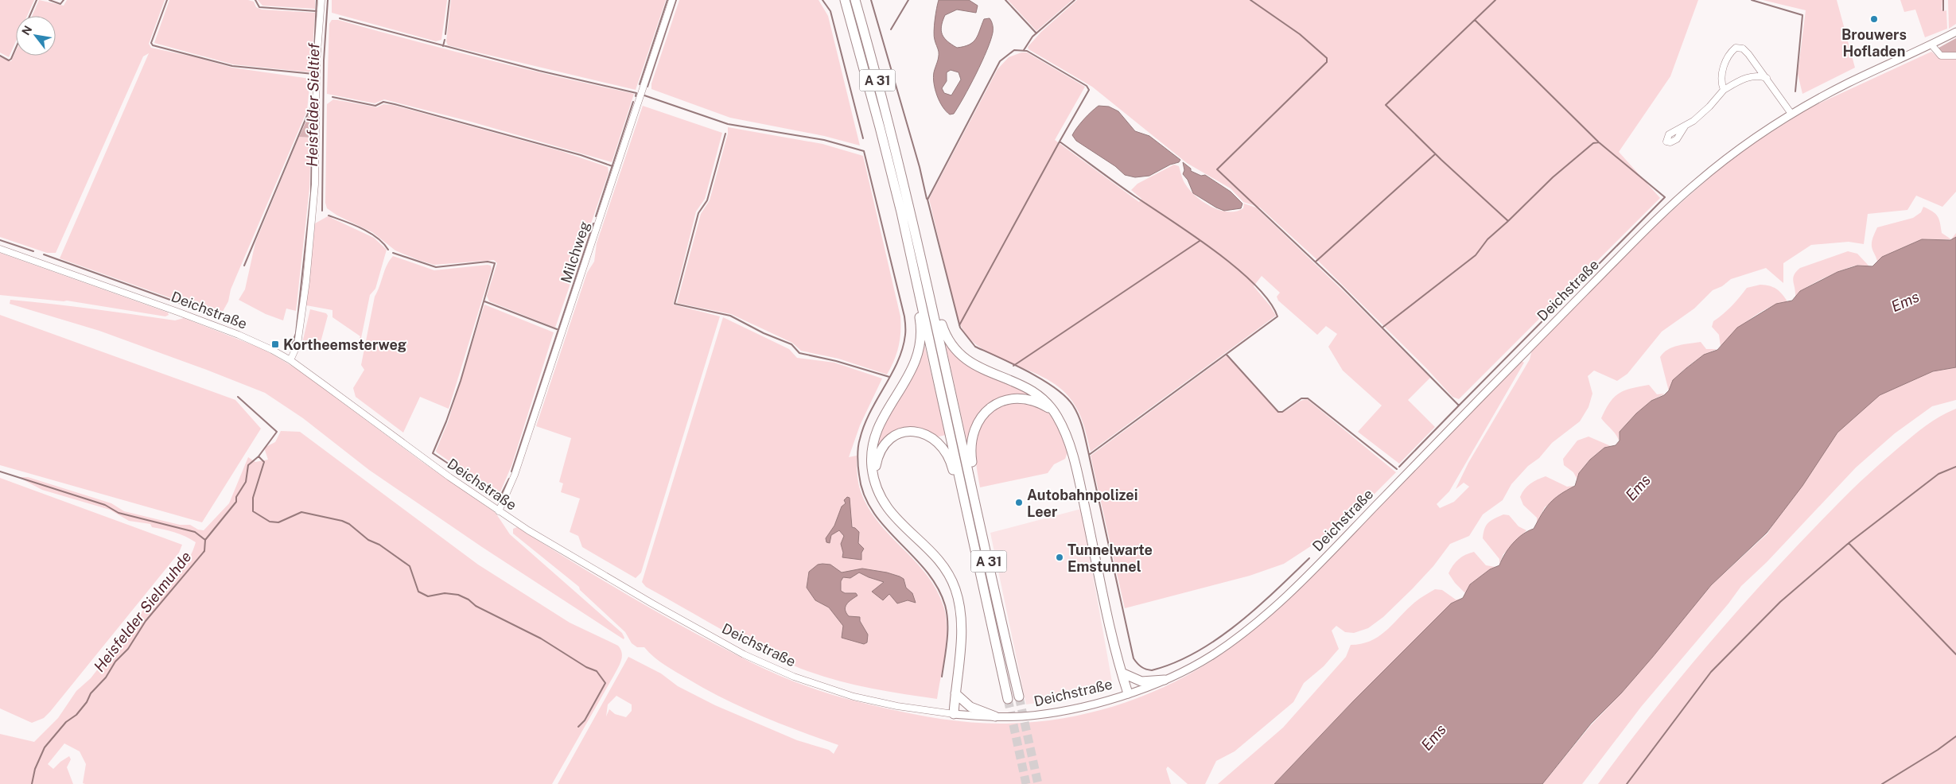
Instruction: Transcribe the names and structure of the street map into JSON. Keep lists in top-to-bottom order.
{
  "streets": {
    "highway": ["A 31"],
    "main road": ["Deichstraße"],
    "street": ["Milchweg"]
  },
  "crossings": [
    ["Milchweg", "Deichstraße"]
  ],
  "water": ["Heisfelder Sieltief", "Ems", "Heisfelder Sielmuhde"],
  "places": {
    "other": ["Brouwers Hofladen", "Autobahnpolizei Leer", "Tunnelwarte Emstunnel"],
    "transit": ["Kortheemsterweg"]
  },
  "north": "top left"
}
